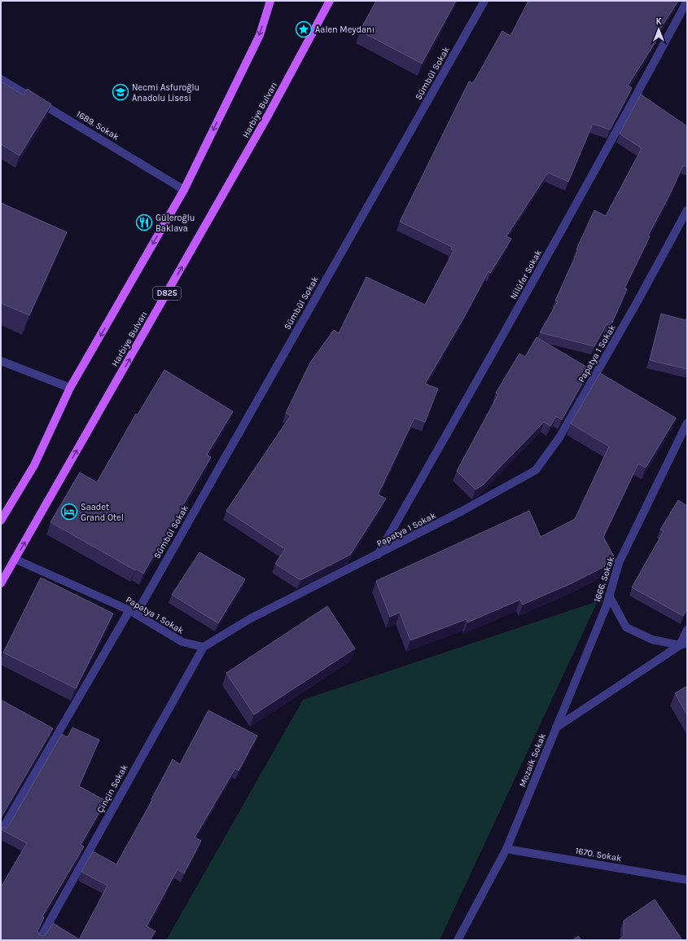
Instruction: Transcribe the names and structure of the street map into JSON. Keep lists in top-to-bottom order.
{
  "streets": {
    "main road": ["Harbiye Bulvarı", "D825"],
    "street": [
      "Sümbül Sokak",
      "1689. Sokak",
      "Nilüfer Sokak",
      "Papatya 1 Sokak",
      "1666. Sokak",
      "Mozaik Sokak",
      "Çinçin Sokak",
      "1670. Sokak"
    ]
  },
  "crossings": [
    ["Sümbül Sokak", "Papatya 1 Sokak"],
    ["Harbiye Bulvarı", "Papatya 1 Sokak"],
    ["Nilüfer Sokak", "Papatya 1 Sokak"],
    ["Papatya 1 Sokak", "Çinçin Sokak"],
    ["1666. Sokak", "Mozaik Sokak"],
    ["Mozaik Sokak", "1670. Sokak"]
  ],
  "places": {
    "place": ["Aalen Meydanı"],
    "school or university": ["Necmi Asfuroğlu Anadolu Lisesi"],
    "restaurant": ["Güleroğlu Baklava"],
    "hotel": ["Saadet Grand Otel"]
  },
  "north": "top"
}
